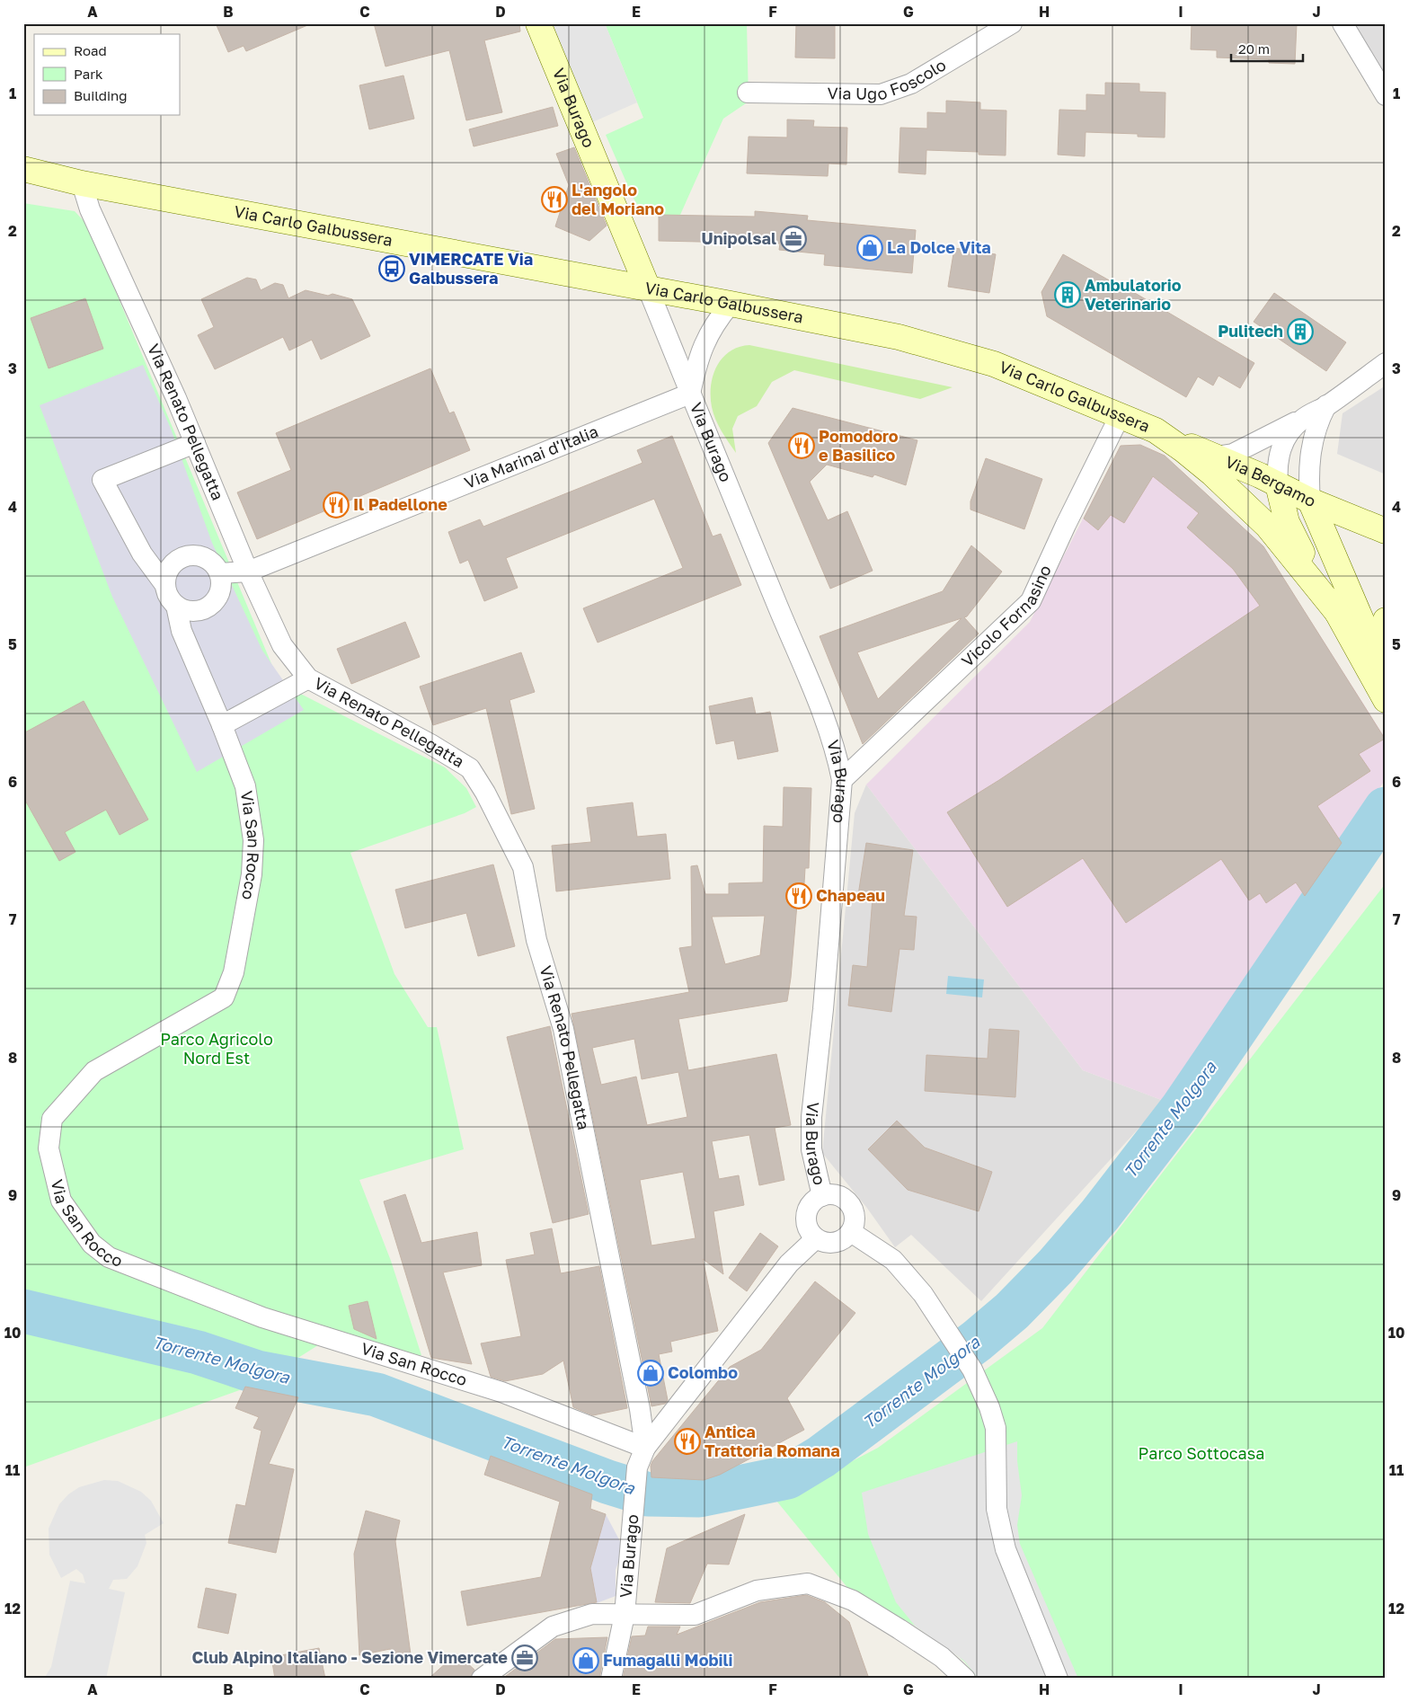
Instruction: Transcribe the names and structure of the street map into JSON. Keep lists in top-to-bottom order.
{
  "streets": {
    "street": [
      "Via Ugo Foscolo",
      "Via Burago",
      "Via Carlo Galbussera",
      "Via Renato Pellegatta",
      "Via Marinai d'Italia",
      "Via Bergamo",
      "Vicolo Fornasino",
      "Via San Rocco"
    ]
  },
  "crossings": [
    ["Via Burago", "Via Carlo Galbussera"],
    ["Via Burago", "Via Renato Pellegatta"],
    ["Via Burago", "Via Marinai d'Italia"],
    ["Via Burago", "Vicolo Fornasino"],
    ["Via Burago", "Via San Rocco"],
    ["Via Carlo Galbussera", "Via Renato Pellegatta"],
    ["Via Carlo Galbussera", "Via Bergamo"],
    ["Via Carlo Galbussera", "Vicolo Fornasino"],
    ["Via Renato Pellegatta", "Via Marinai d'Italia"],
    ["Via Renato Pellegatta", "Via San Rocco"],
    ["Via Marinai d'Italia", "Via San Rocco"]
  ],
  "water": ["Torrente Molgora"],
  "parks": ["Parco Agricolo Nord Est", "Parco Sottocasa"],
  "places": {
    "restaurant": [
      "L'angolo del Moriano",
      "Pomodoro e Basilico",
      "Il Padellone",
      "Chapeau",
      "Antica Trattoria Romana"
    ],
    "office": ["Unipolsal", "Club Alpino Italiano - Sezione Vimercate"],
    "shop": ["La Dolce Vita", "Colombo", "Fumagalli Mobili"],
    "bus stop": ["VIMERCATE Via Galbussera"],
    "building": ["Ambulatorio Veterinario", "Pulitech"]
  },
  "legend": ["Road", "Park", "Building"],
  "scale_bar": "20 m",
  "grid": {
    "columns": [
      "A",
      "B",
      "C",
      "D",
      "E",
      "F",
      "G",
      "H",
      "I",
      "J"
    ],
    "rows": [
      "1",
      "2",
      "3",
      "4",
      "5",
      "6",
      "7",
      "8",
      "9",
      "10",
      "11",
      "12"
    ]
  }
}
